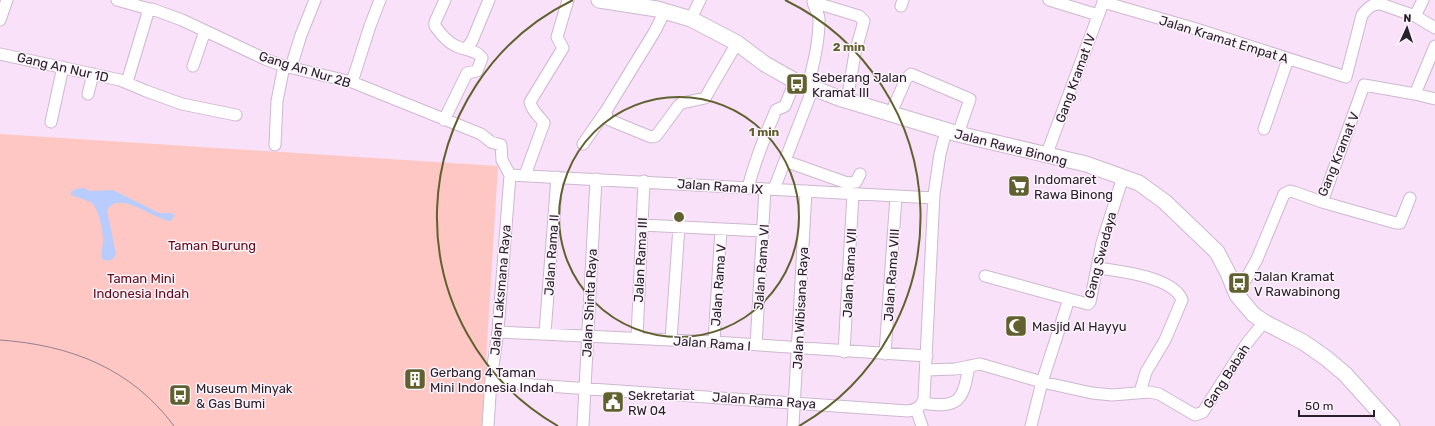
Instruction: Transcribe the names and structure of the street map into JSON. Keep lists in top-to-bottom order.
{
  "streets": {
    "main road": ["Jalan Rawa Binong"],
    "street": [
      "Jalan Kramat Empat A",
      "Gang An Nur 1D",
      "Gang An Nur 2B",
      "Gang Kramat IV",
      "Gang Kramat V",
      "Jalan Rama IX",
      "Jalan Rama II",
      "Gang Swadaya",
      "Jalan Rama III",
      "Jalan Rama VI",
      "Jalan Rama VII",
      "Jalan Rama VIII",
      "Jalan Rama V",
      "Jalan Laksmana Raya",
      "Jalan Shinta Raya",
      "Jalan Wibisana Raya",
      "Jalan Rama I",
      "Gang Babah",
      "Jalan Rama Raya"
    ]
  },
  "crossings": [
    ["Jalan Kramat Empat A", "Gang Kramat IV"],
    ["Gang An Nur 2B", "Jalan Rama IX"],
    ["Gang An Nur 2B", "Jalan Laksmana Raya"],
    ["Gang Kramat IV", "Jalan Rawa Binong"],
    ["Jalan Rawa Binong", "Gang Kramat V"],
    ["Jalan Rawa Binong", "Gang Swadaya"],
    ["Jalan Rawa Binong", "Jalan Rama VI"],
    ["Jalan Rawa Binong", "Gang Babah"],
    ["Jalan Rama IX", "Jalan Rama II"],
    ["Jalan Rama IX", "Jalan Rama III"],
    ["Jalan Rama IX", "Jalan Rama VI"],
    ["Jalan Rama IX", "Jalan Rama VII"],
    ["Jalan Rama IX", "Jalan Rama VIII"],
    ["Jalan Rama IX", "Jalan Laksmana Raya"],
    ["Jalan Rama IX", "Jalan Shinta Raya"],
    ["Jalan Rama IX", "Jalan Wibisana Raya"],
    ["Jalan Rama II", "Jalan Rama I"],
    ["Gang Swadaya", "Gang Babah"],
    ["Jalan Rama III", "Jalan Rama I"],
    ["Jalan Rama VI", "Jalan Rama I"],
    ["Jalan Rama VII", "Jalan Rama I"],
    ["Jalan Rama VIII", "Jalan Rama I"],
    ["Jalan Rama V", "Jalan Rama I"],
    ["Jalan Laksmana Raya", "Jalan Rama I"],
    ["Jalan Laksmana Raya", "Jalan Rama Raya"],
    ["Jalan Shinta Raya", "Jalan Rama I"],
    ["Jalan Shinta Raya", "Jalan Rama Raya"],
    ["Jalan Wibisana Raya", "Jalan Rama I"],
    ["Jalan Wibisana Raya", "Jalan Rama Raya"],
    ["Gang Babah", "Jalan Rama Raya"]
  ],
  "parks": ["Taman Burung", "Taman Mini Indonesia Indah"],
  "places": {
    "bus stop": ["Seberang Jalan Kramat III", "Jalan Kramat V Rawabinong", "Museum Minyak & Gas Bumi"],
    "supermarket": ["Indomaret Rawa Binong"],
    "mosque": ["Masjid Al Hayyu"],
    "building": ["Gerbang 4 Taman Mini Indonesia Indah"],
    "public building": ["Sekretariat RW 04"]
  },
  "scale_bar": "50 m",
  "north": "top",
  "rings": ["2 min", "1 min"]
}
